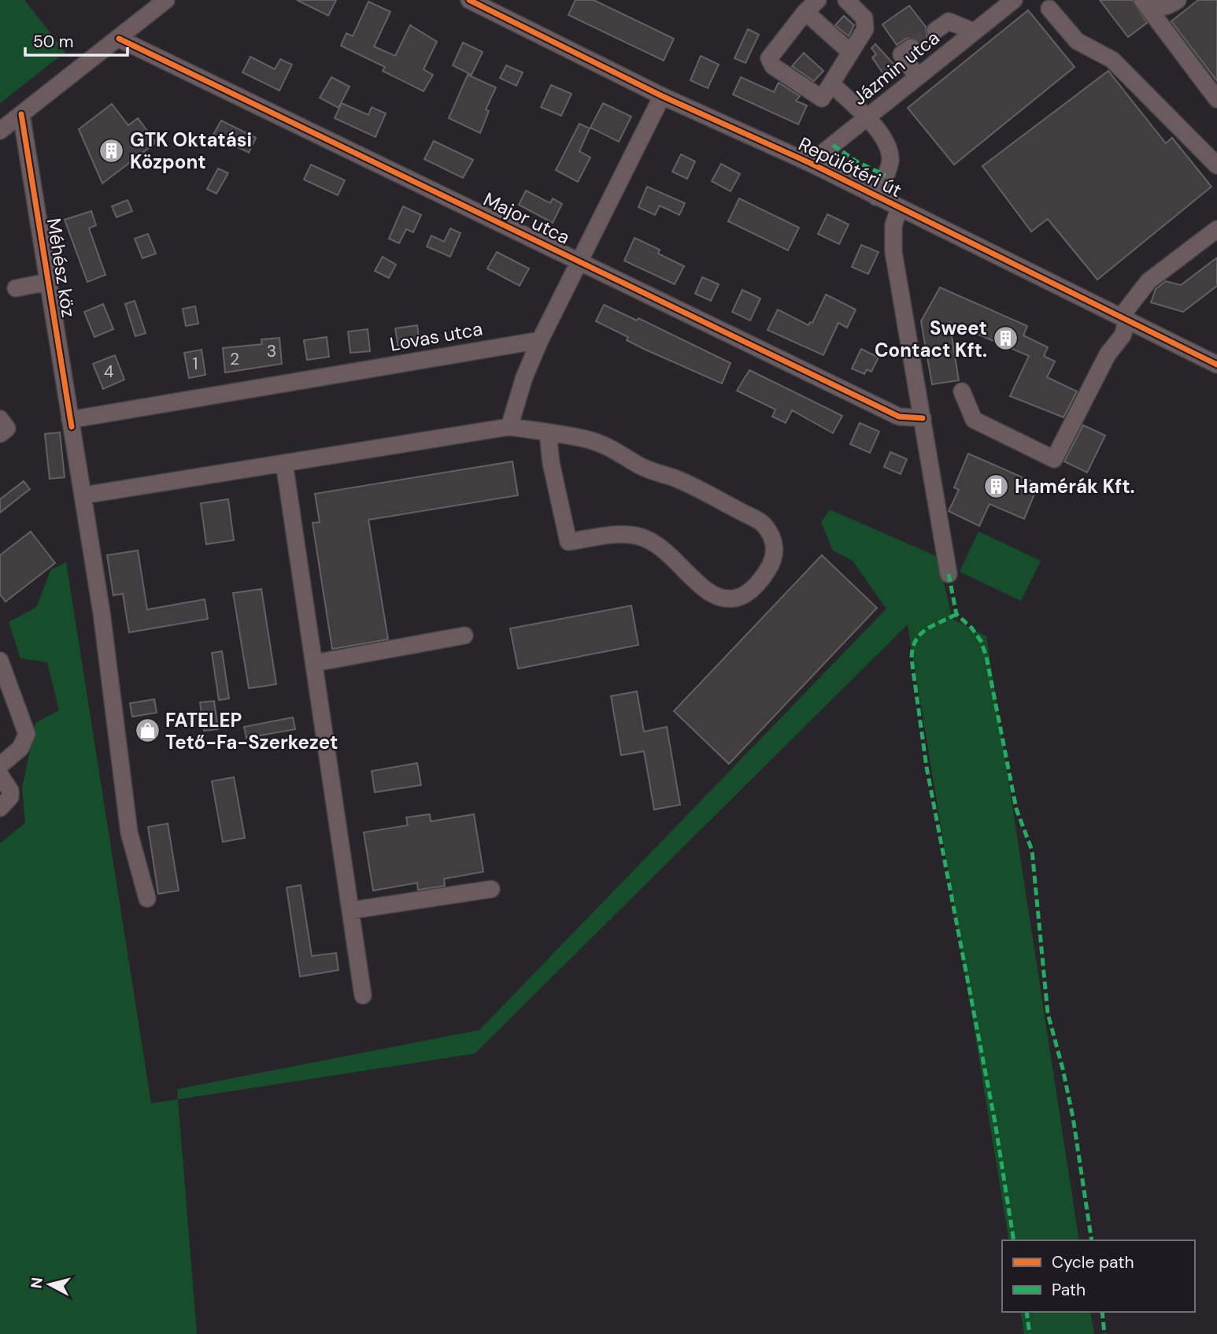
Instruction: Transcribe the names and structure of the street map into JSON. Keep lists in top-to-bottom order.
{
  "streets": {
    "street": [
      "Jázmin utca",
      "Repülőtéri út",
      "Major utca",
      "Méhész köz",
      "Lovas utca"
    ]
  },
  "crossings": [
    ["Jázmin utca", "Repülőtéri út"],
    ["Méhész köz", "Lovas utca"]
  ],
  "places": {
    "building": ["GTK Oktatási Központ", "Sweet Contact Kft.", "Hamérák Kft."],
    "shop": ["FATELEP Tető-Fa-Szerkezet"]
  },
  "house_numbers": [
    "3",
    "2",
    "1",
    "4"
  ],
  "legend": ["Cycle path", "Path"],
  "scale_bar": "50 m",
  "north": "left"
}
